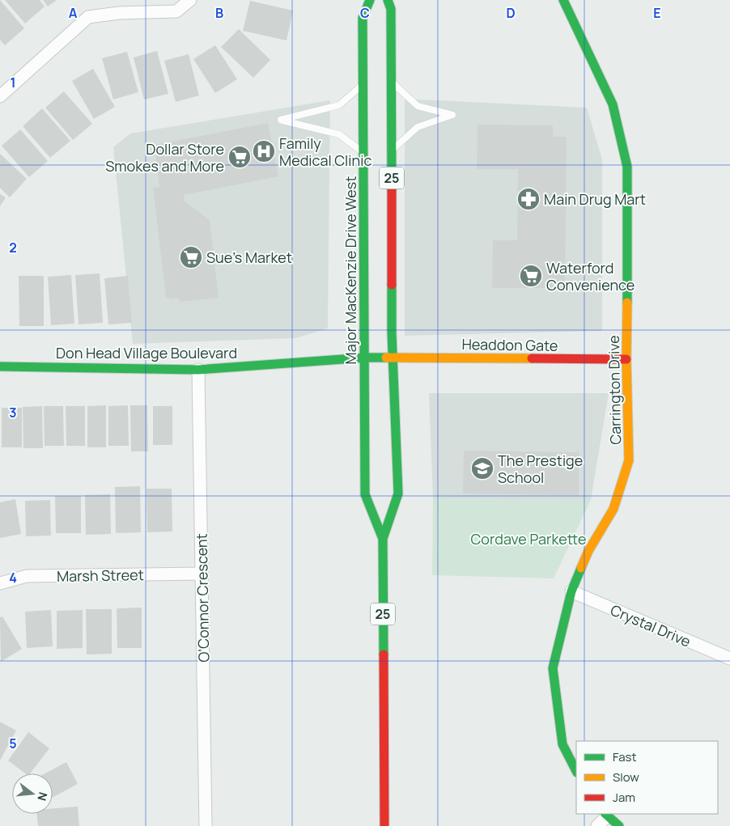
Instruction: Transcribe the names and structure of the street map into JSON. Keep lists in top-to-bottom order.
{
  "streets": {
    "street": [
      "25",
      "Major MacKenzie Drive West",
      "Headdon Gate",
      "Don Head Village Boulevard",
      "Carrington Drive",
      "Marsh Street",
      "O'Connor Crescent",
      "Crystal Drive"
    ]
  },
  "crossings": [
    ["Major MacKenzie Drive West", "Headdon Gate"],
    ["Major MacKenzie Drive West", "Don Head Village Boulevard"],
    ["Headdon Gate", "Don Head Village Boulevard"],
    ["Headdon Gate", "Carrington Drive"],
    ["Don Head Village Boulevard", "O'Connor Crescent"],
    ["Carrington Drive", "Crystal Drive"],
    ["Marsh Street", "O'Connor Crescent"]
  ],
  "parks": ["Cordave Parkette"],
  "places": {
    "hospital": ["Family Medical Clinic"],
    "supermarket": ["Dollar Store Smokes and More", "Sue's Market", "Waterford Convenience"],
    "pharmacy": ["Main Drug Mart"],
    "school or university": ["The Prestige School"]
  },
  "legend": ["Fast", "Slow", "Jam"],
  "north": "right",
  "grid": {
    "columns": [
      "A",
      "B",
      "C",
      "D",
      "E"
    ],
    "rows": [
      "1",
      "2",
      "3",
      "4",
      "5"
    ]
  }
}
